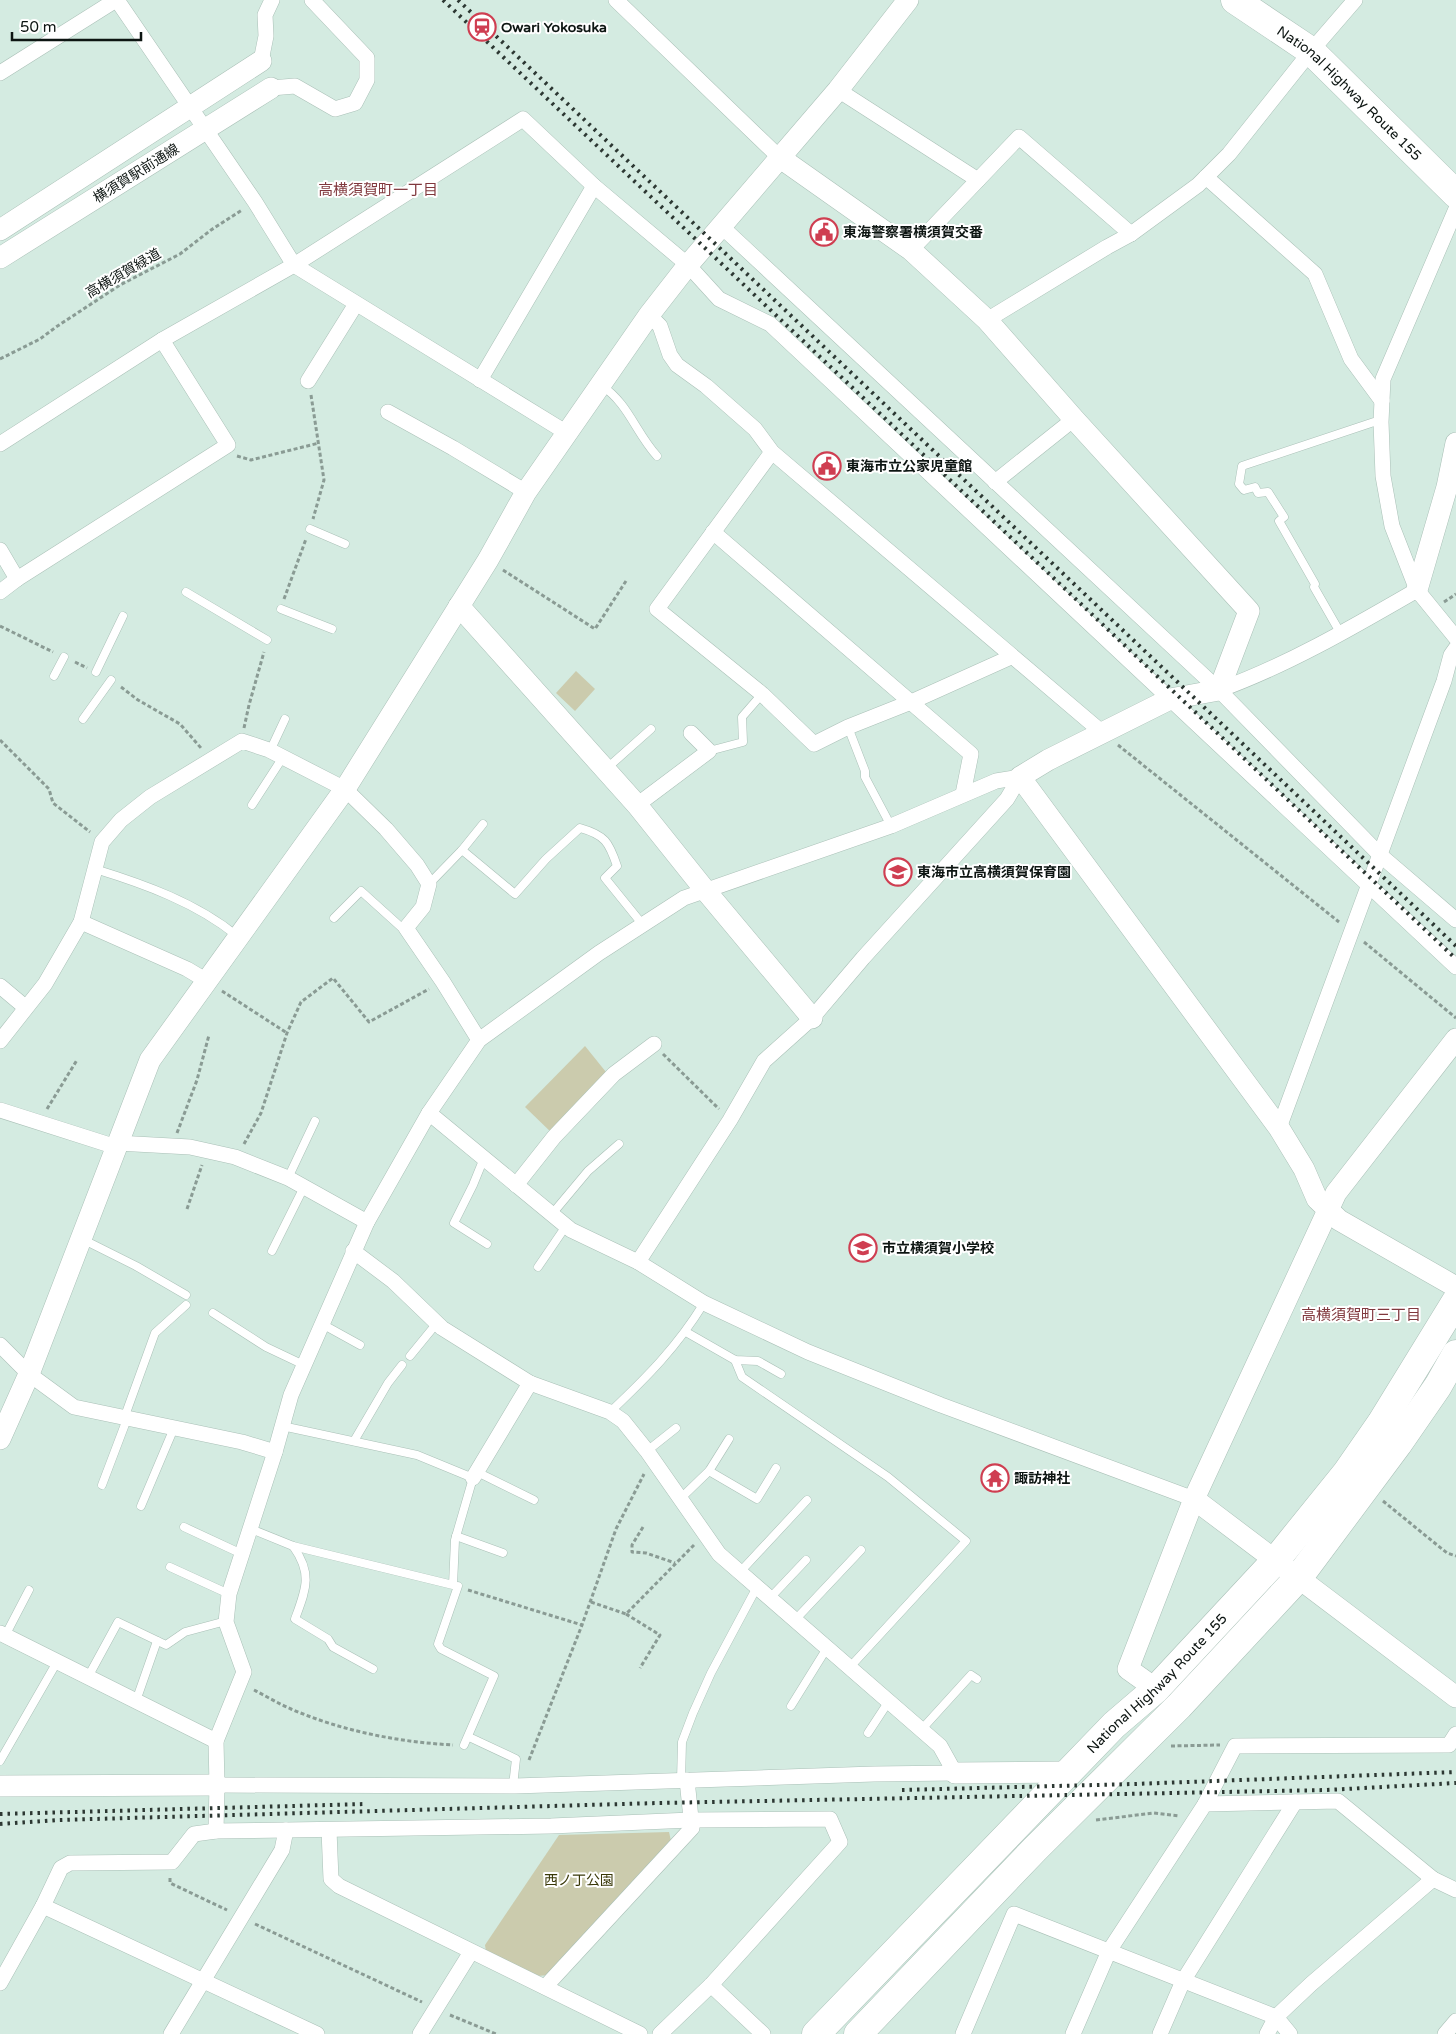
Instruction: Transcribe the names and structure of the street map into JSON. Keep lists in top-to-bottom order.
{
  "streets": {
    "highway": ["National Highway Route 155"],
    "street": ["横須賀駅前通線"],
    "path": ["高横須賀緑道"]
  },
  "districts": ["高横須賀町一丁目", "高横須賀町三丁目"],
  "parks": ["西ノ丁公園"],
  "places": {
    "station": ["Owari Yokosuka"],
    "public building": ["東海警察署横須賀交番", "東海市立公家児童館"],
    "school or university": ["東海市立高横須賀保育園", "市立横須賀小学校"],
    "temple": ["諏訪神社"]
  },
  "scale_bar": "50 m"
}
